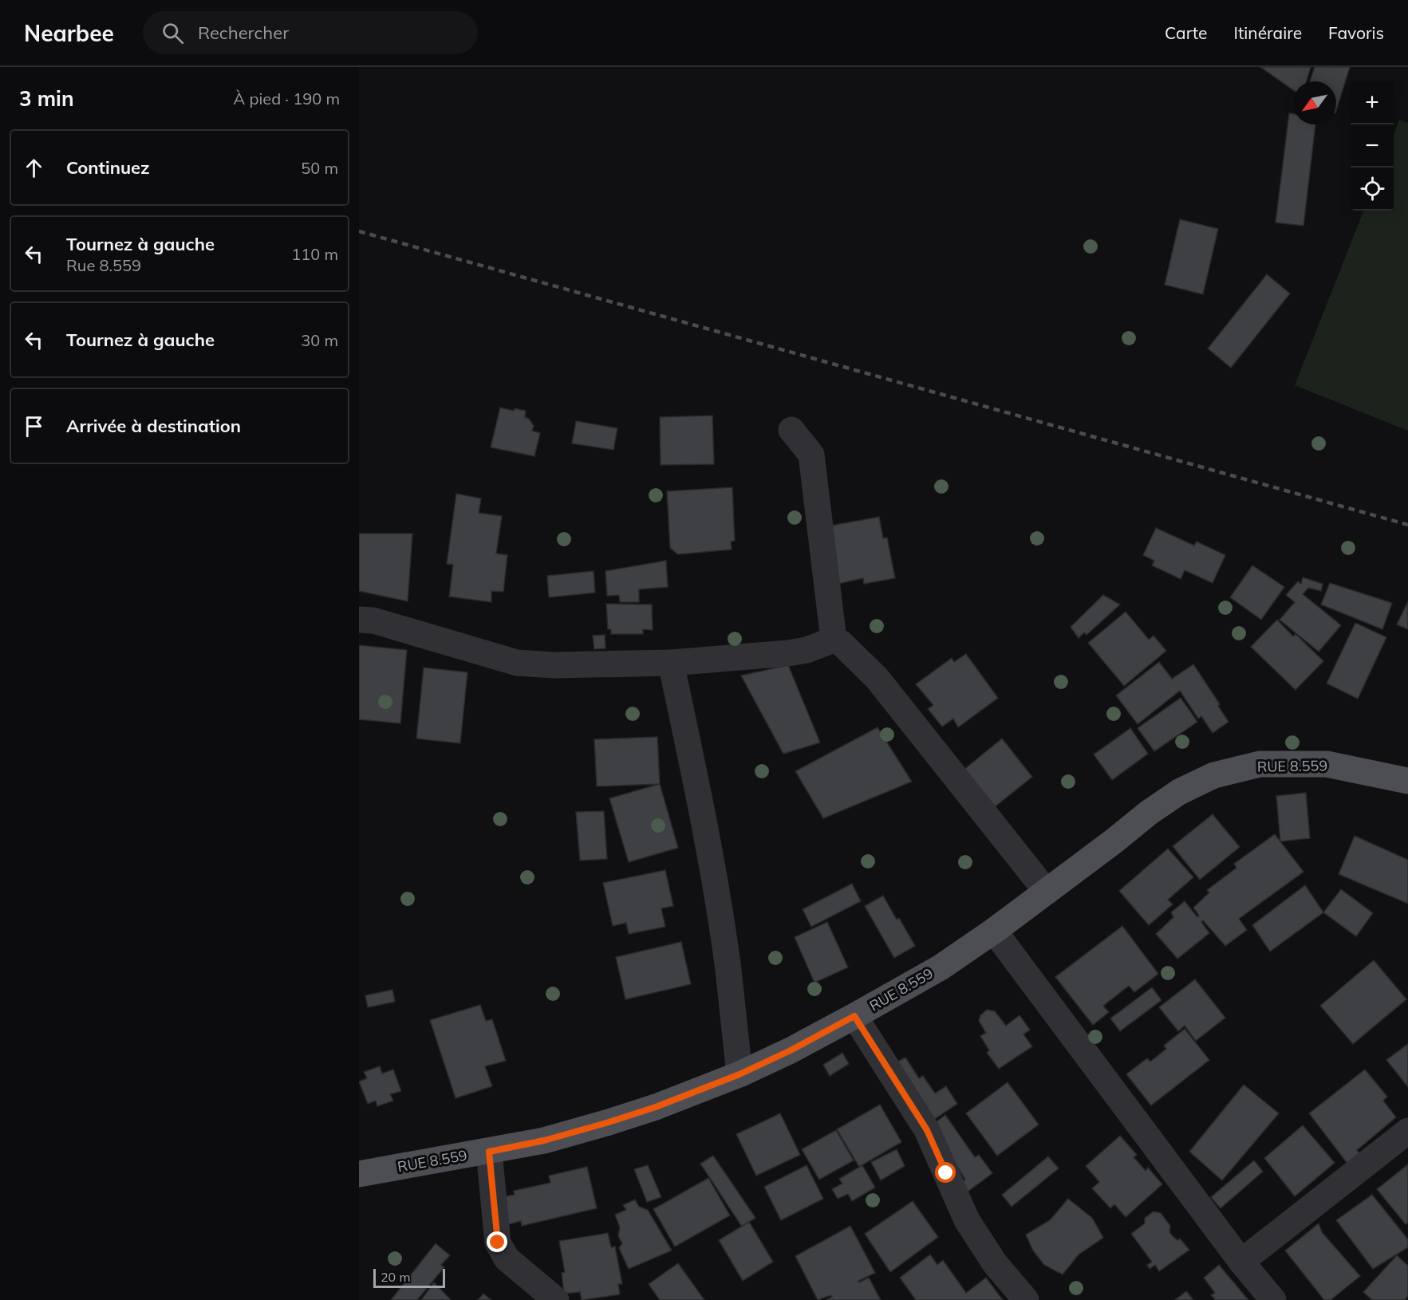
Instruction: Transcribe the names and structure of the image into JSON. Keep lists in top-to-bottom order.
{
  "streets": {
    "main road": ["RUE 8.559"]
  },
  "scale_bar": "20 m",
  "north": "bottom left",
  "page": {
    "header": "Nearbee",
    "search": "Rechercher",
    "nav": ["Carte", "Itinéraire", "Favoris"],
    "heading": ["3 min", "À pied · 190 m"],
    "map_buttons": ["+", "−"],
    "list": [
      ["Continuez", "50 m"],
      ["Tournez à gauche", "Rue 8.559", "110 m"],
      ["Tournez à gauche", "30 m"],
      "Arrivée à destination"
    ],
    "scale": "20 m"
  }
}
